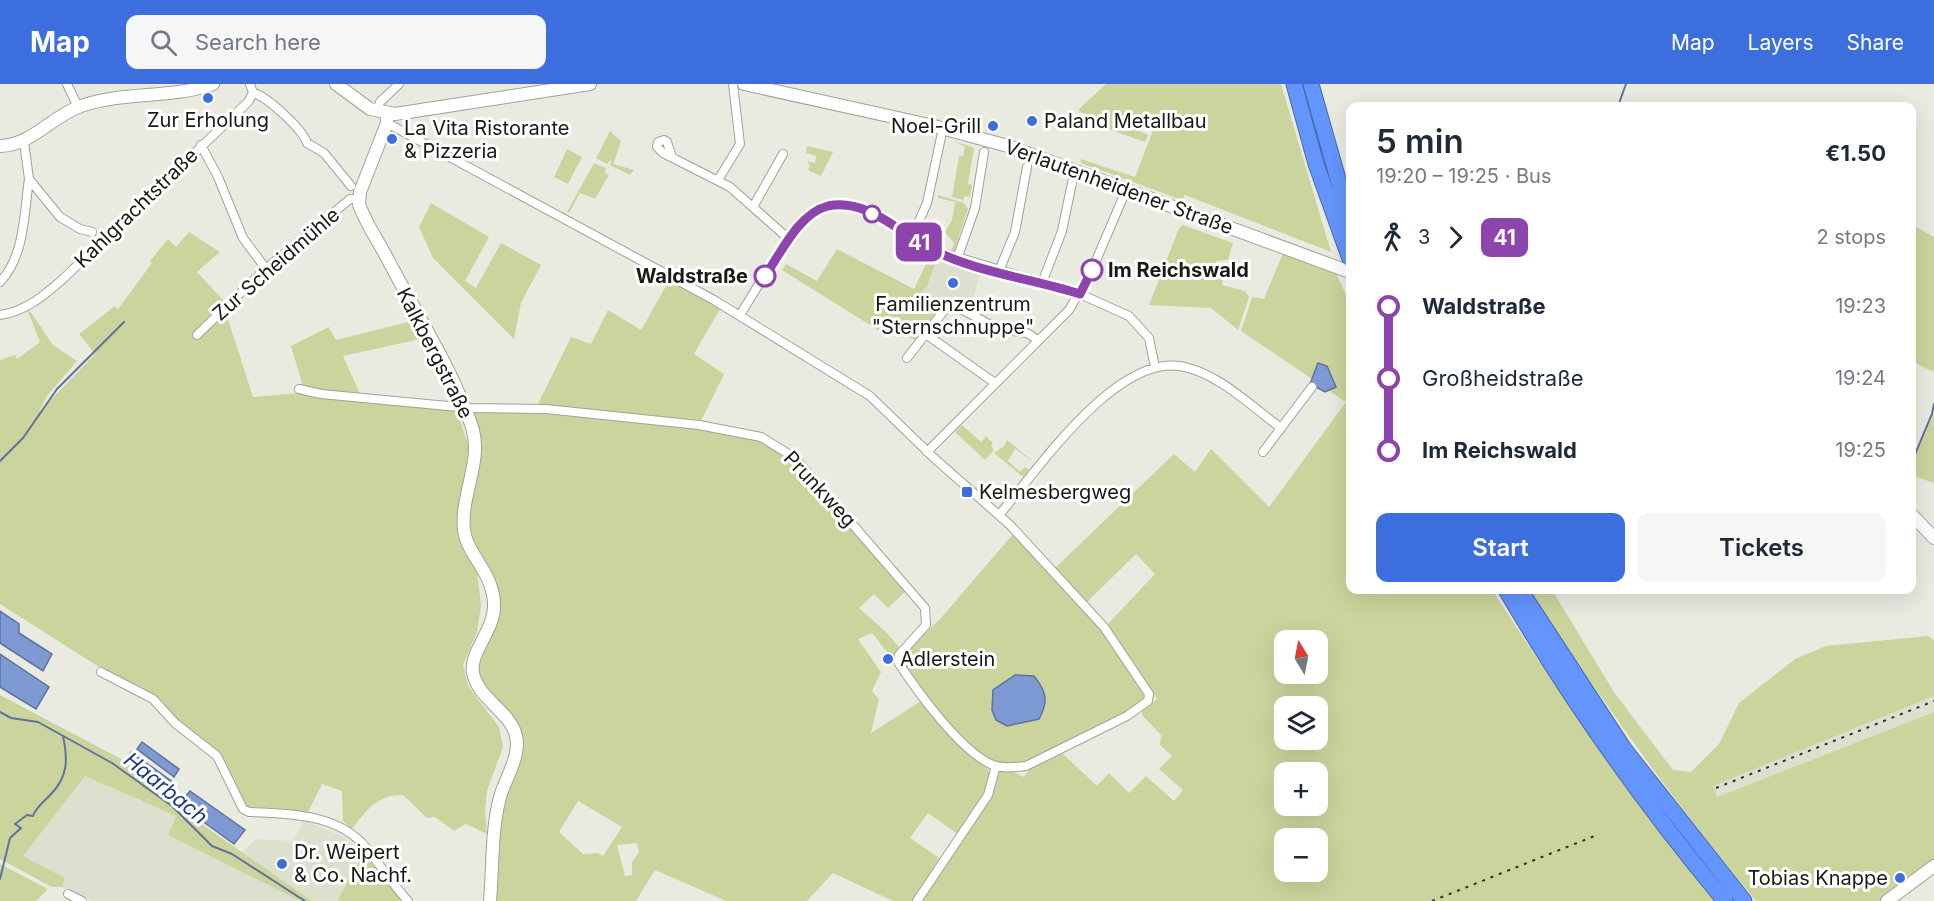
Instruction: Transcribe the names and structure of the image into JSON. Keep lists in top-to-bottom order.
{
  "streets": {
    "main road": ["Verlautenheidener Straße", "Kalkbergstraße"],
    "street": ["Kahlgrachtstraße", "Zur Scheidmühle", "Prunkweg"]
  },
  "crossings": [
    ["Zur Scheidmühle", "Kalkbergstraße"],
    ["Kalkbergstraße", "Prunkweg"]
  ],
  "water": ["Haarbach"],
  "places": {
    "other": [
      "Zur Erholung",
      "Paland Metallbau",
      "Noel-Grill",
      "La Vita Ristorante & Pizzeria",
      "Im Reichswald",
      "Waldstraße",
      "Familienzentrum \"Sternschnuppe\"",
      "Adlerstein",
      "Dr. Weipert & Co. Nachf.",
      "Tobias Knappe"
    ],
    "transit": ["Kelmesbergweg"]
  },
  "lines": ["bus line 41"],
  "north": "top",
  "page": {
    "header": "Map",
    "search": "Search here",
    "nav": ["Map", "Layers", "Share"],
    "on_map": "41",
    "heading": ["5 min", "19:20 – 19:25 · Bus", "€1.50"],
    "legs": ["3", "41", "2 stops"],
    "list": [
      {
        "name": "Waldstraße",
        "value": "19:23"
      },
      {
        "name": "Großheidstraße",
        "value": "19:24"
      },
      {
        "name": "Im Reichswald",
        "value": "19:25"
      }
    ],
    "buttons": ["Start", "Tickets"],
    "map_buttons": ["+", "−"]
  }
}
